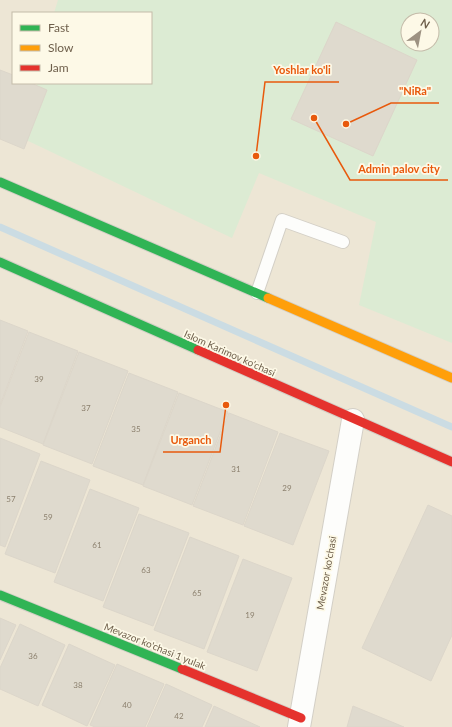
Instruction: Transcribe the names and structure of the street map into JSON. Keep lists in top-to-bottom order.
{
  "streets": {
    "main road": ["Islom Karimov ko'chasi", "Mevazor ko'chasi 1 yulak"],
    "street": ["Mevazor ko'chasi"]
  },
  "crossings": [
    ["Islom Karimov ko'chasi", "Mevazor ko'chasi"],
    ["Mevazor ko'chasi", "Mevazor ko'chasi 1 yulak"]
  ],
  "places": [
    "Admin palov city",
    "\"NiRa\"",
    "Yoshlar ko'li",
    "Urganch"
  ],
  "house_numbers": [
    "39",
    "37",
    "35",
    "31",
    "29",
    "57",
    "59",
    "61",
    "63",
    "65",
    "19",
    "36",
    "38",
    "40",
    "42"
  ],
  "legend": ["Fast", "Slow", "Jam"],
  "north": "top right"
}
